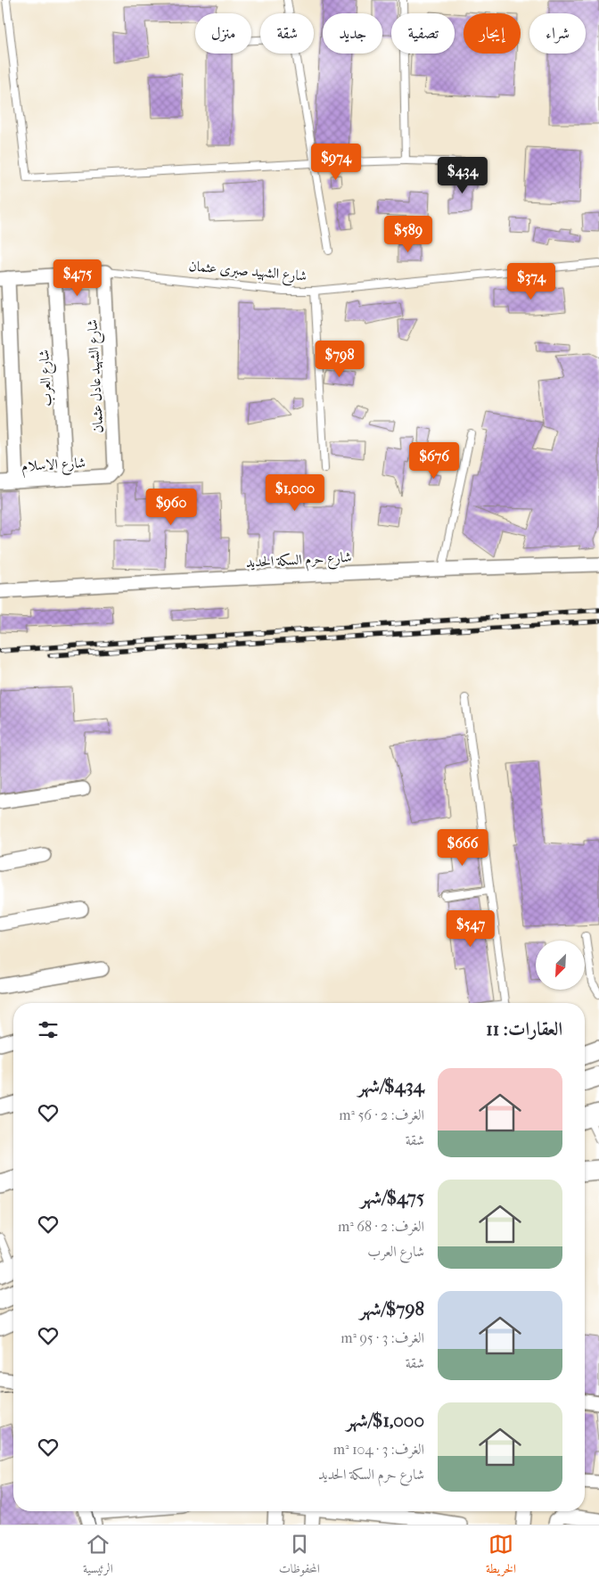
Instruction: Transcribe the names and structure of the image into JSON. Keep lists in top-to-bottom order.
{
  "streets": {
    "street": [
      "شارع الشهيد صبرى عثمان",
      "شارع الشهيد عادل عثمان",
      "شارع العرب",
      "شارع الاسلام",
      "شارع حرم السكة الحديد"
    ]
  },
  "crossings": [
    ["شارع الشهيد صبرى عثمان", "شارع الشهيد عادل عثمان"],
    ["شارع الشهيد صبرى عثمان", "شارع العرب"],
    ["شارع الشهيد عادل عثمان", "شارع الاسلام"],
    ["شارع العرب", "شارع الاسلام"]
  ],
  "north": "bottom left",
  "page": {
    "chip": [
      "شراء",
      "إيجار",
      "تصفية",
      "جديد",
      "شقة",
      "منزل"
    ],
    "price": [
      "$974",
      "$434",
      "$589",
      "$475",
      "$374",
      "$798",
      "$676",
      "$1,000",
      "$960",
      "$666",
      "$547"
    ],
    "heading": "العقارات: 11",
    "list": [
      {
        "name": "$434/شهر",
        "note": "الغرف: 2 · 56 m² · شقة"
      },
      {
        "name": "$475/شهر",
        "note": "الغرف: 2 · 68 m² · شارع العرب"
      },
      {
        "name": "$798/شهر",
        "note": "الغرف: 3 · 95 m² · شقة"
      },
      {
        "name": "$1,000/شهر",
        "note": "الغرف: 3 · 104 m² · شارع حرم السكة الحديد"
      }
    ],
    "tabs": ["الخريطة", "المحفوظات", "الرئيسية"]
  }
}
